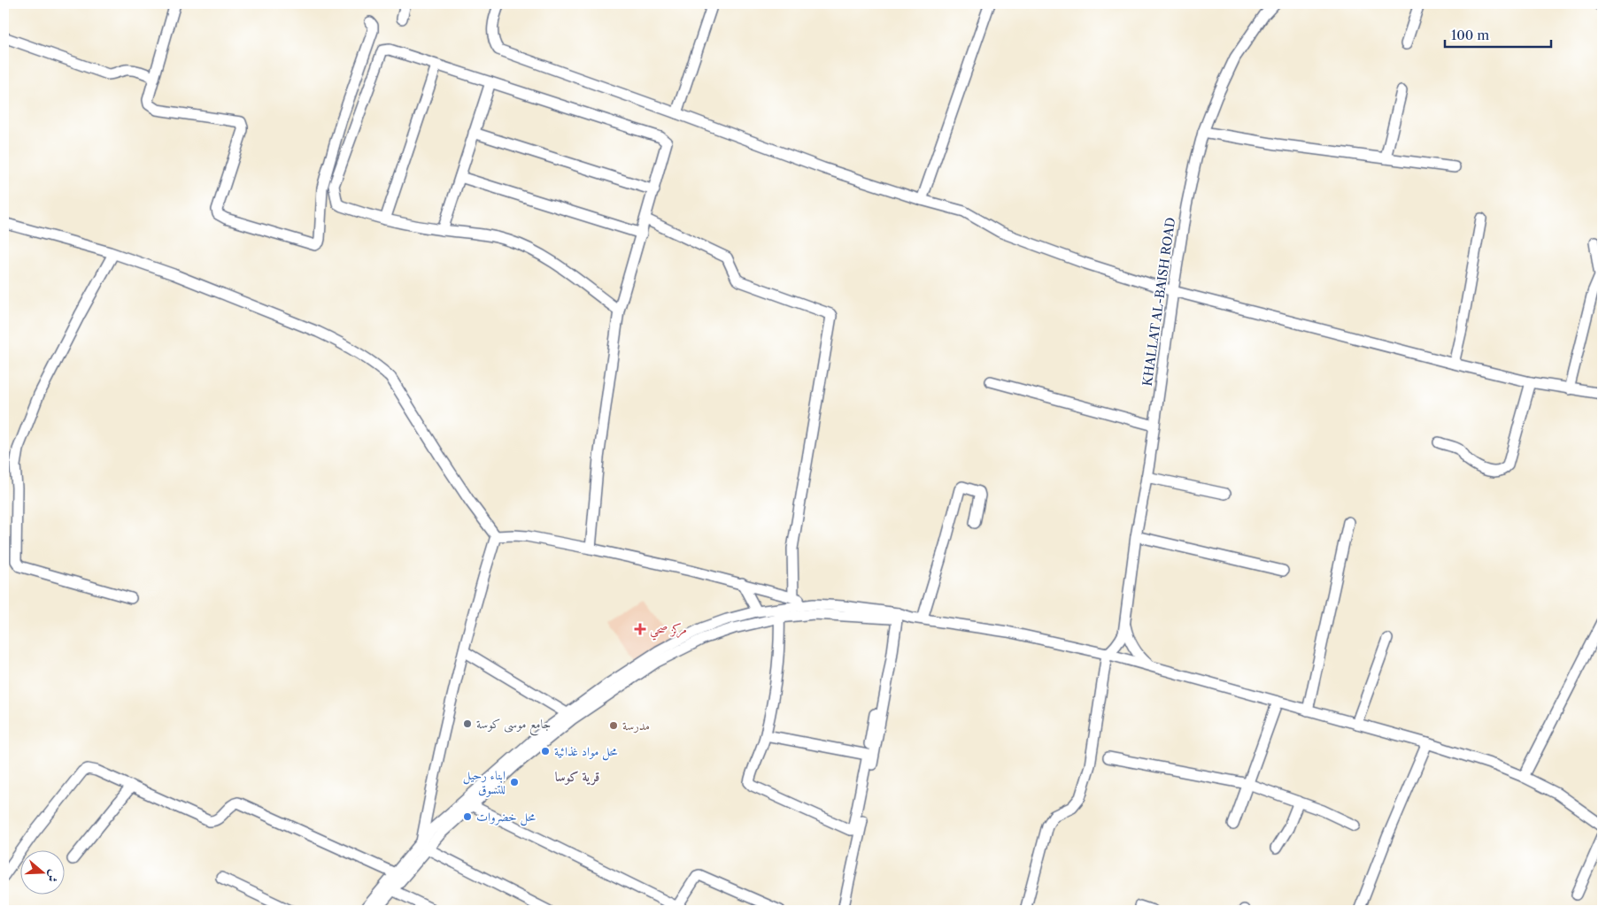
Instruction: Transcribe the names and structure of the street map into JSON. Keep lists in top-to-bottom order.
{
  "streets": {
    "street": ["KHALLAT AL-BAISH ROAD"]
  },
  "districts": ["قرية كوسا"],
  "places": {
    "health": ["مركز صحي"],
    "other": [
      "جامع موسى كوسة",
      "مدرسة",
      "محل مواد غذائية",
      "ابناء رحيل للتسوق",
      "محل خضروات"
    ]
  },
  "scale_bar": "100 m",
  "north": "right"
}
